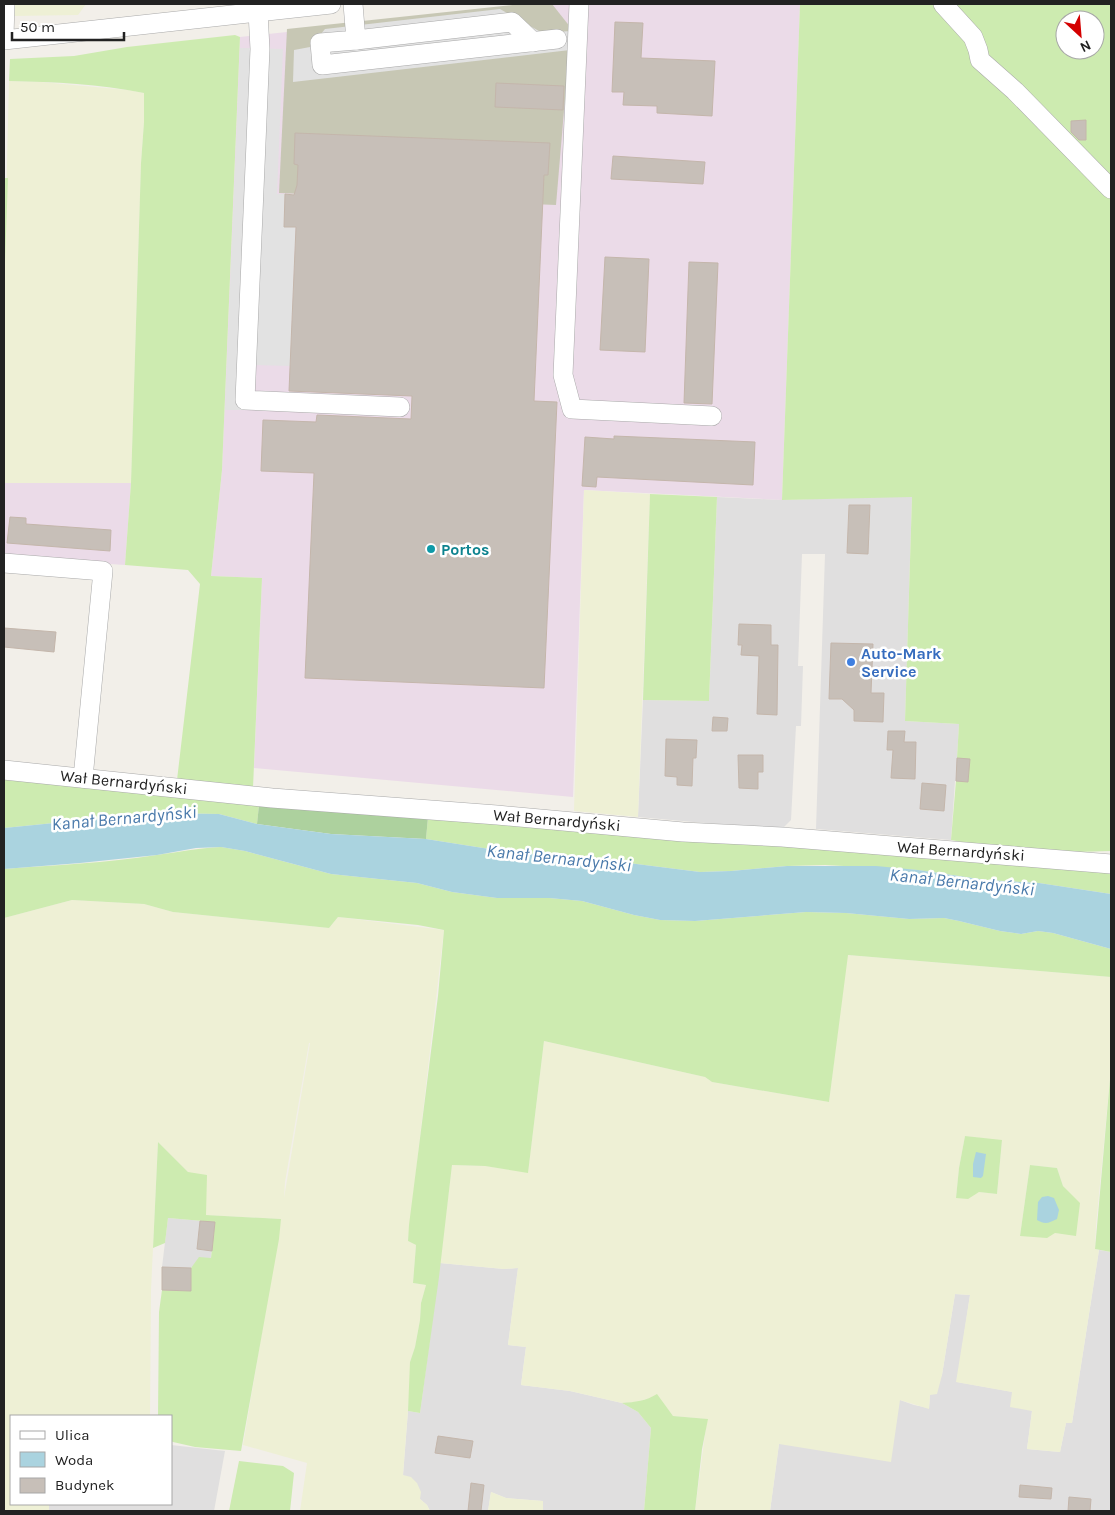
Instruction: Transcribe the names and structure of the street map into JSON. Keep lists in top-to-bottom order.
{
  "streets": {
    "street": ["Wał Bernardyński"]
  },
  "water": ["Kanał Bernardyński"],
  "places": ["Portos", "Auto-Mark Service"],
  "legend": ["Ulica", "Woda", "Budynek"],
  "scale_bar": "50 m",
  "north": "bottom right"
}
